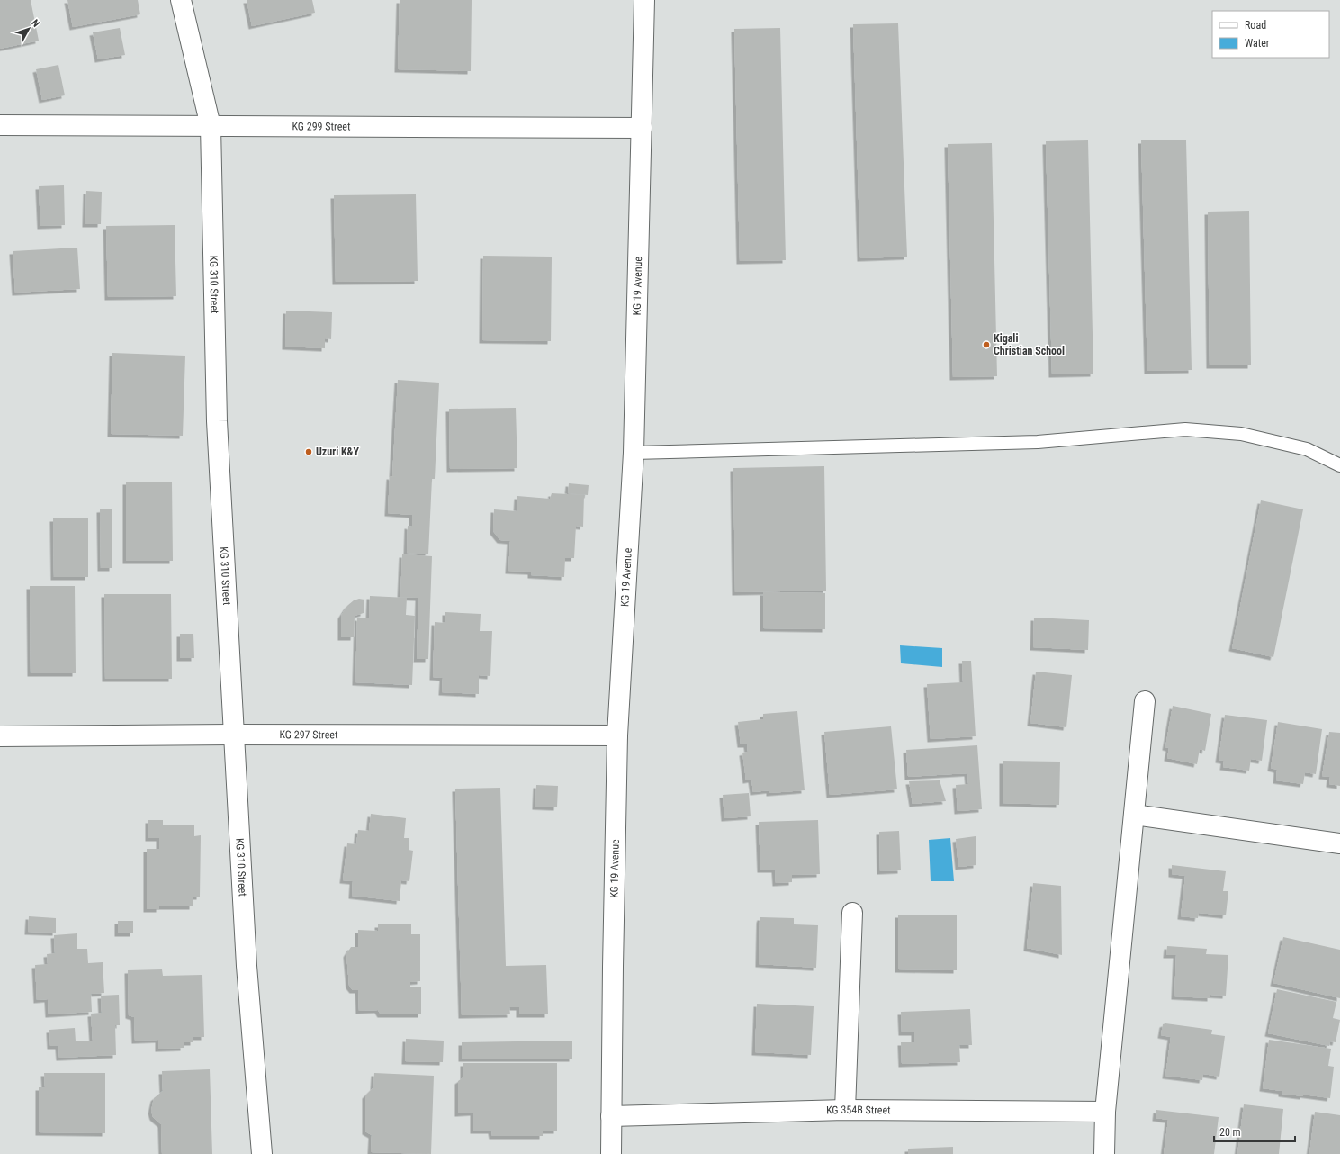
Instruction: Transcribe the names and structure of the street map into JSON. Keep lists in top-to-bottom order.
{
  "streets": {
    "street": [
      "KG 299 Street",
      "KG 310 Street",
      "KG 19 Avenue",
      "KG 297 Street",
      "KG 354B Street"
    ]
  },
  "crossings": [
    ["KG 299 Street", "KG 310 Street"],
    ["KG 299 Street", "KG 19 Avenue"],
    ["KG 310 Street", "KG 297 Street"],
    ["KG 19 Avenue", "KG 297 Street"],
    ["KG 19 Avenue", "KG 354B Street"]
  ],
  "places": ["Kigali Christian School", "Uzuri K&Y"],
  "legend": ["Road", "Water"],
  "scale_bar": "20 m",
  "north": "top right"
}
